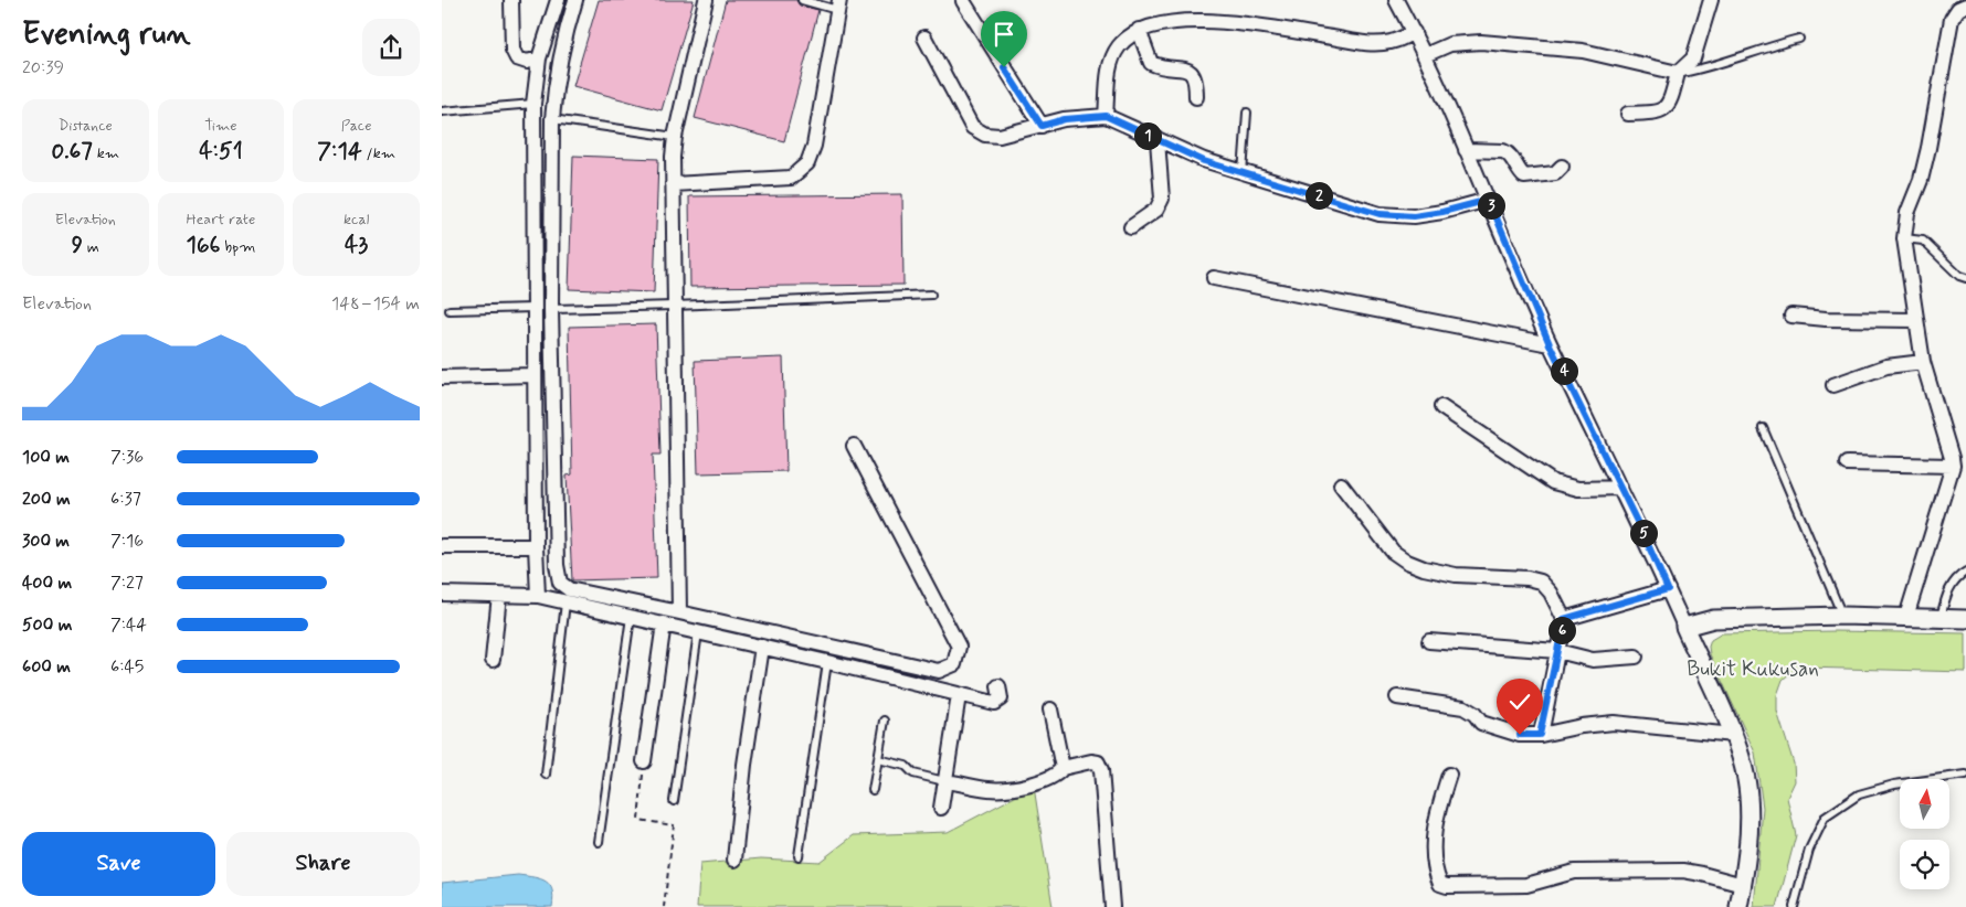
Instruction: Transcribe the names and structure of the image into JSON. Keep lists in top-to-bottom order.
{
  "parks": ["Bukit Kukusan"],
  "north": "top",
  "page": {
    "heading": ["Evening run", "20:39"],
    "stats": [
      ["Distance", "0.67 km"],
      ["Time", "4:51"],
      ["Pace", "7:14 /km"],
      ["Elevation", "9 m"],
      ["Heart rate", "166 bpm"],
      ["kcal", "43"]
    ],
    "pins": [
      "1",
      "2",
      "3",
      "4",
      "5",
      "6"
    ],
    "chart": ["Elevation", "148–154 m"],
    "list": [
      {
        "name": "100 m",
        "note": "7:36"
      },
      {
        "name": "200 m",
        "note": "6:37"
      },
      {
        "name": "300 m",
        "note": "7:16"
      },
      {
        "name": "400 m",
        "note": "7:27"
      },
      {
        "name": "500 m",
        "note": "7:44"
      },
      {
        "name": "600 m",
        "note": "6:45"
      }
    ],
    "buttons": ["Save", "Share"]
  }
}
